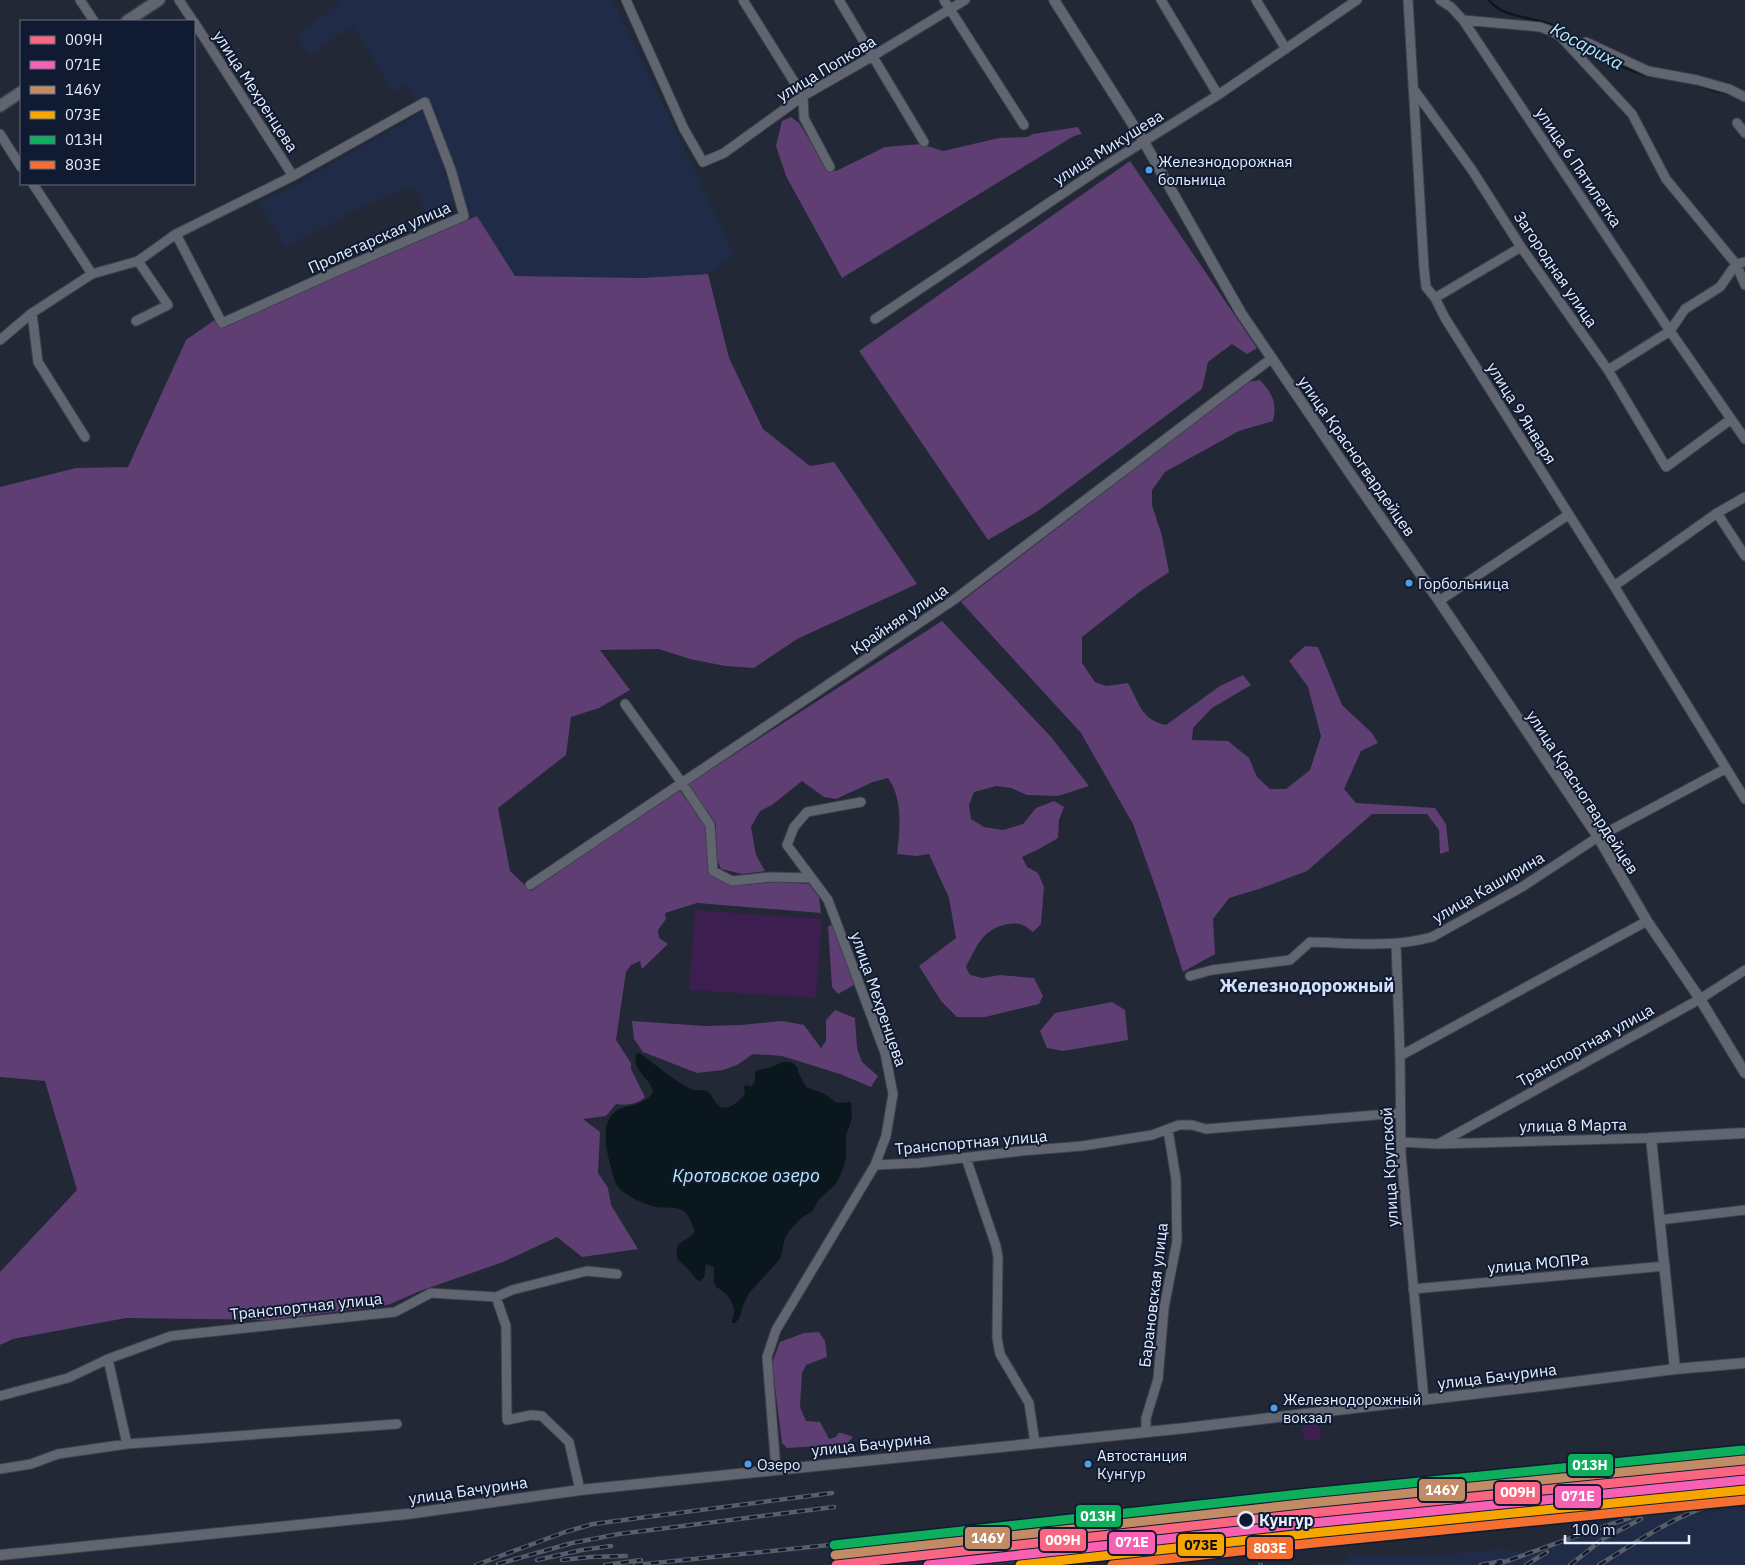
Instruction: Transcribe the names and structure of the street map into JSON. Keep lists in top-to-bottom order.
{
  "streets": {
    "street": [
      "улица Попкова",
      "улица Мехренцева",
      "улица Микушева",
      "улица 6 Пятилетка",
      "Пролетарская улица",
      "Загородная улица",
      "улица 9 Января",
      "улица Красногвардейцев",
      "Крайняя улица",
      "улица Каширина",
      "Транспортная улица",
      "улица 8 Марта",
      "улица Крупской",
      "улица МОПРа",
      "Барановская улица",
      "улица Бачурина"
    ]
  },
  "crossings": [
    ["улица Мехренцева", "Пролетарская улица"],
    ["улица Мехренцева", "Транспортная улица"],
    ["улица Микушева", "улица Красногвардейцев"],
    ["улица 6 Пятилетка", "Загородная улица"],
    ["Загородная улица", "улица 9 Января"],
    ["улица 9 Января", "улица Каширина"],
    ["улица Красногвардейцев", "Крайняя улица"],
    ["улица Красногвардейцев", "улица Каширина"],
    ["улица Красногвардейцев", "Транспортная улица"],
    ["улица Каширина", "улица Крупской"],
    ["Транспортная улица", "улица 8 Марта"],
    ["Транспортная улица", "улица Крупской"],
    ["Транспортная улица", "Барановская улица"],
    ["Транспортная улица", "улица Бачурина"],
    ["улица 8 Марта", "улица Крупской"],
    ["улица Крупской", "улица МОПРа"],
    ["улица Крупской", "улица Бачурина"],
    ["Барановская улица", "улица Бачурина"]
  ],
  "districts": ["Железнодорожный"],
  "water": ["Косариха", "Кротовское озеро"],
  "places": [
    "Железнодорожная больница",
    "Горбольница",
    "Железнодорожный вокзал",
    "Озеро",
    "Автостанция Кунгур",
    "Кунгур"
  ],
  "lines": [
    "transit line 013Н",
    "transit line 146У",
    "transit line 009Н",
    "transit line 071Е",
    "transit line 073Е",
    "transit line 803Е"
  ],
  "legend": [
    "009Н",
    "071Е",
    "146У",
    "073Е",
    "013Н",
    "803Е"
  ],
  "scale_bar": "100 m"
}
